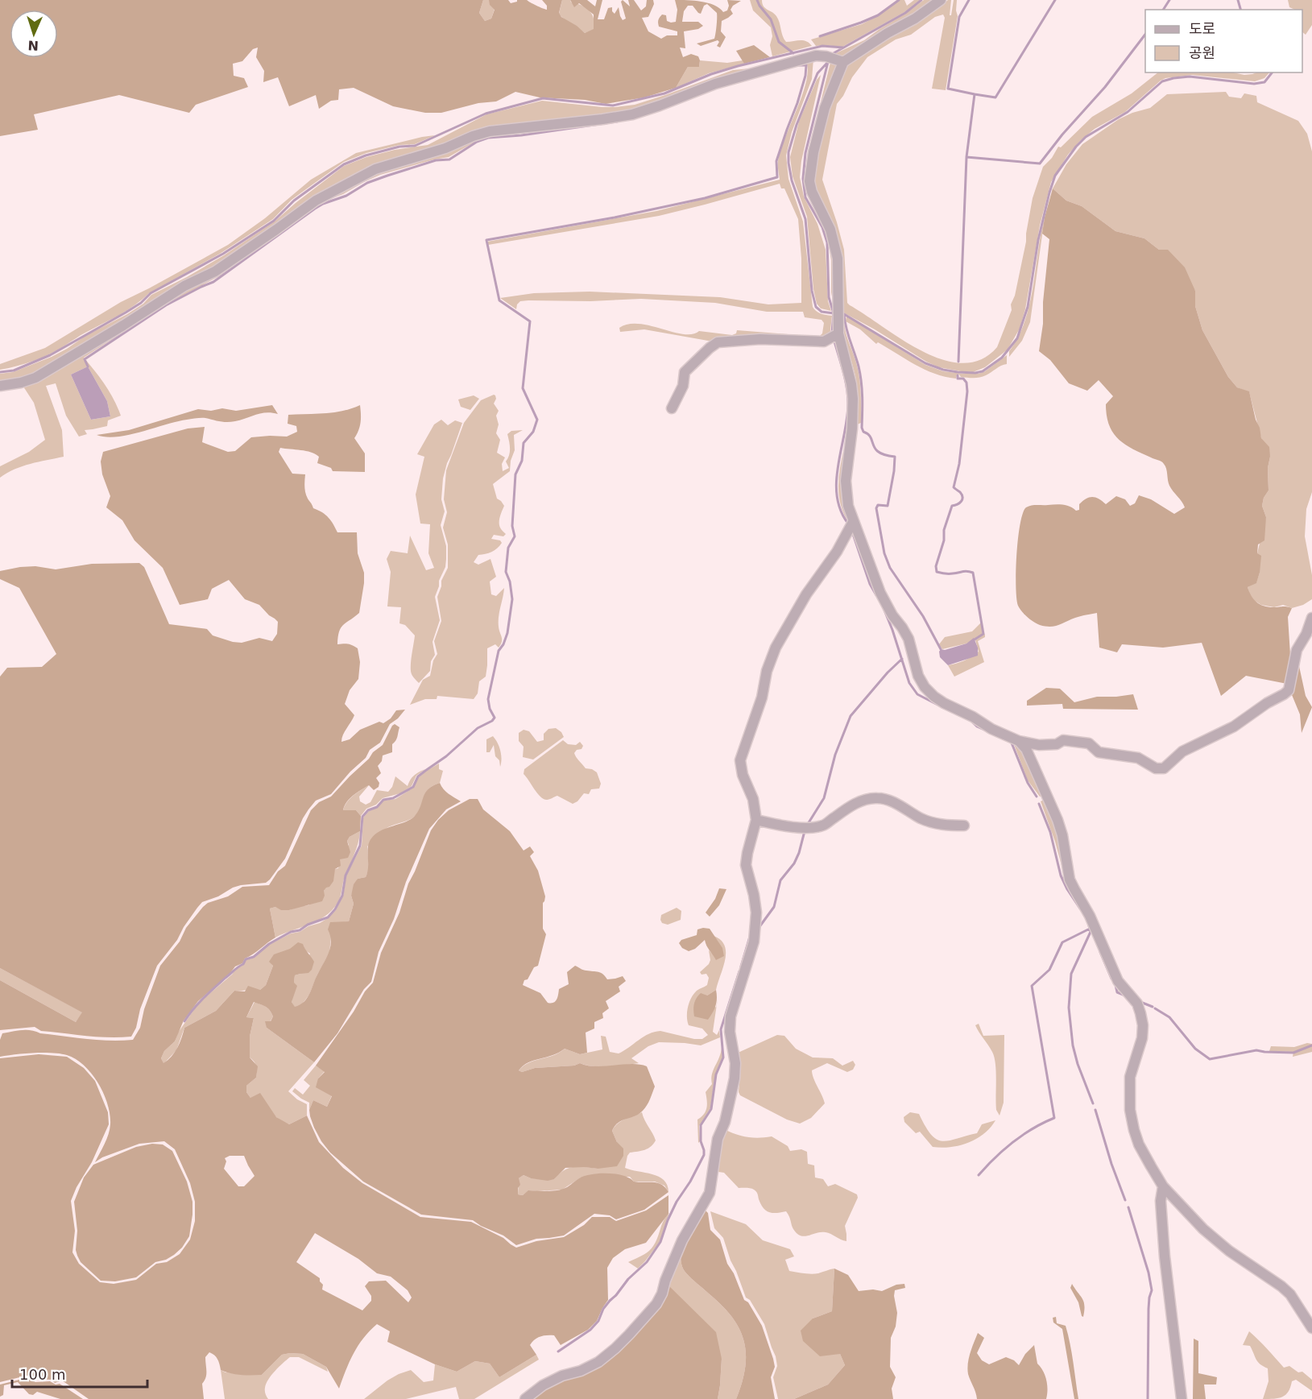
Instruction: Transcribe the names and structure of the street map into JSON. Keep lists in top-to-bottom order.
{
  "legend": ["도로", "공원"],
  "scale_bar": "100 m",
  "north": "bottom"
}
